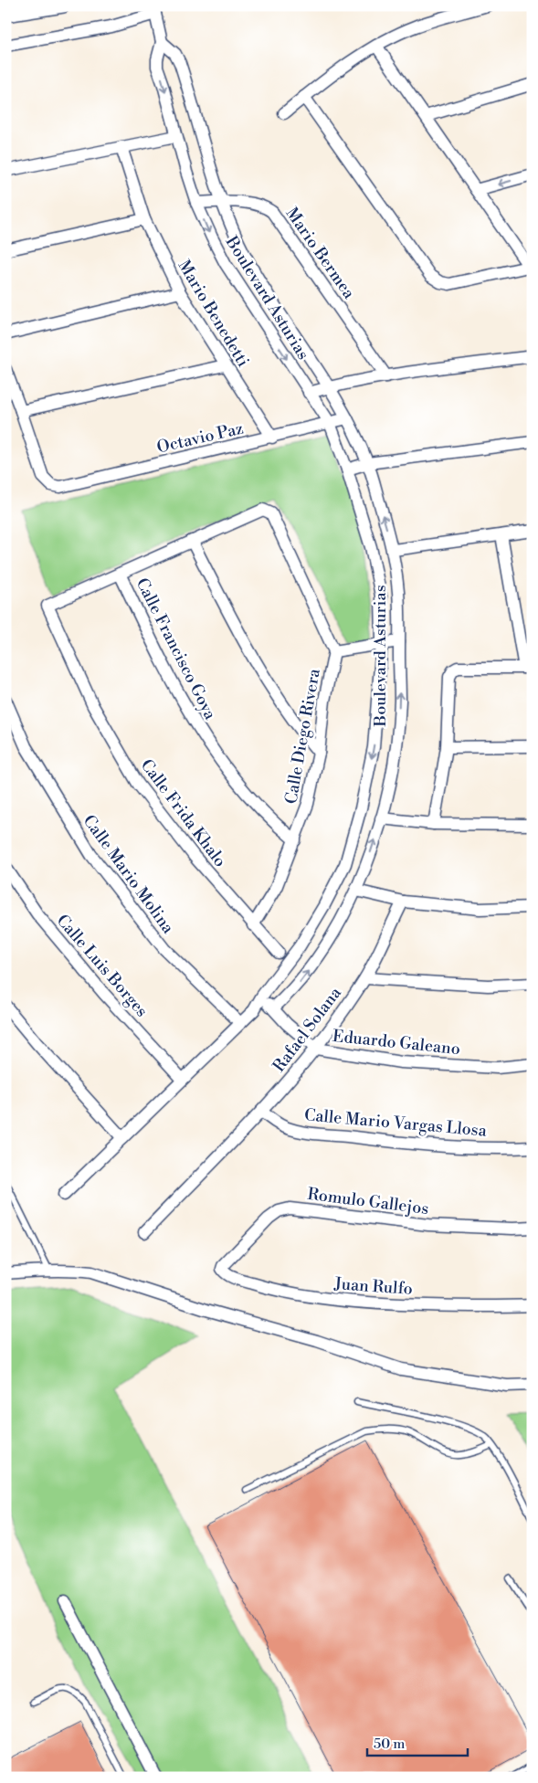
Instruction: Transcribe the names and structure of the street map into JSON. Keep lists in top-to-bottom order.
{
  "streets": {
    "street": [
      "Mario Bermea",
      "Boulevard Asturias",
      "Mario Benedetti",
      "Octavio Paz",
      "Calle Francisco Goya",
      "Calle Diego Rivera",
      "Calle Frida Khalo",
      "Calle Mario Molina",
      "Calle Luis Borges",
      "Rafael Solana",
      "Eduardo Galeano",
      "Calle Mario Vargas Llosa",
      "Romulo Gallejos",
      "Juan Rulfo"
    ]
  },
  "crossings": [
    ["Mario Bermea", "Boulevard Asturias"],
    ["Boulevard Asturias", "Octavio Paz"],
    ["Boulevard Asturias", "Calle Diego Rivera"],
    ["Boulevard Asturias", "Calle Mario Molina"],
    ["Boulevard Asturias", "Calle Luis Borges"],
    ["Boulevard Asturias", "Eduardo Galeano"],
    ["Mario Benedetti", "Octavio Paz"],
    ["Calle Francisco Goya", "Calle Diego Rivera"],
    ["Calle Francisco Goya", "Calle Frida Khalo"],
    ["Calle Diego Rivera", "Calle Frida Khalo"],
    ["Rafael Solana", "Eduardo Galeano"],
    ["Rafael Solana", "Calle Mario Vargas Llosa"],
    ["Romulo Gallejos", "Juan Rulfo"]
  ],
  "scale_bar": "50 m"
}
